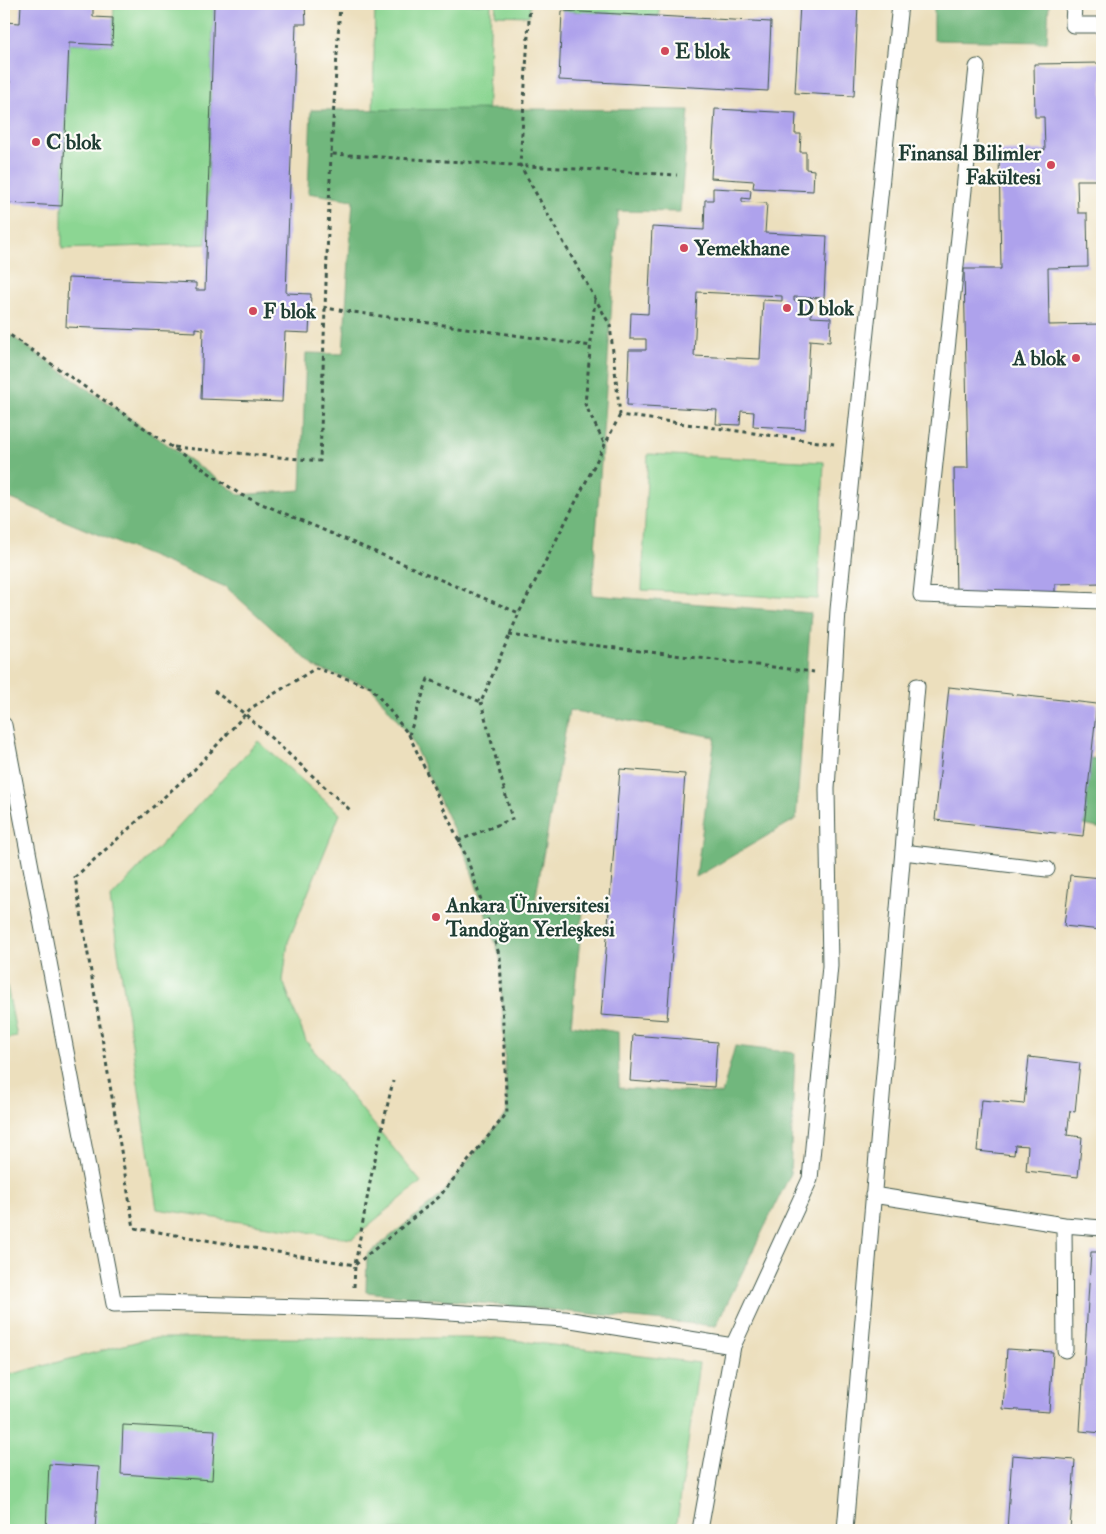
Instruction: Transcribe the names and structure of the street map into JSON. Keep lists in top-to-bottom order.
{
  "places": [
    "E blok",
    "C blok",
    "Finansal Bilimler Fakültesi",
    "Yemekhane",
    "D blok",
    "F blok",
    "A blok",
    "Ankara Üniversitesi Tandoğan Yerleşkesi"
  ]
}
